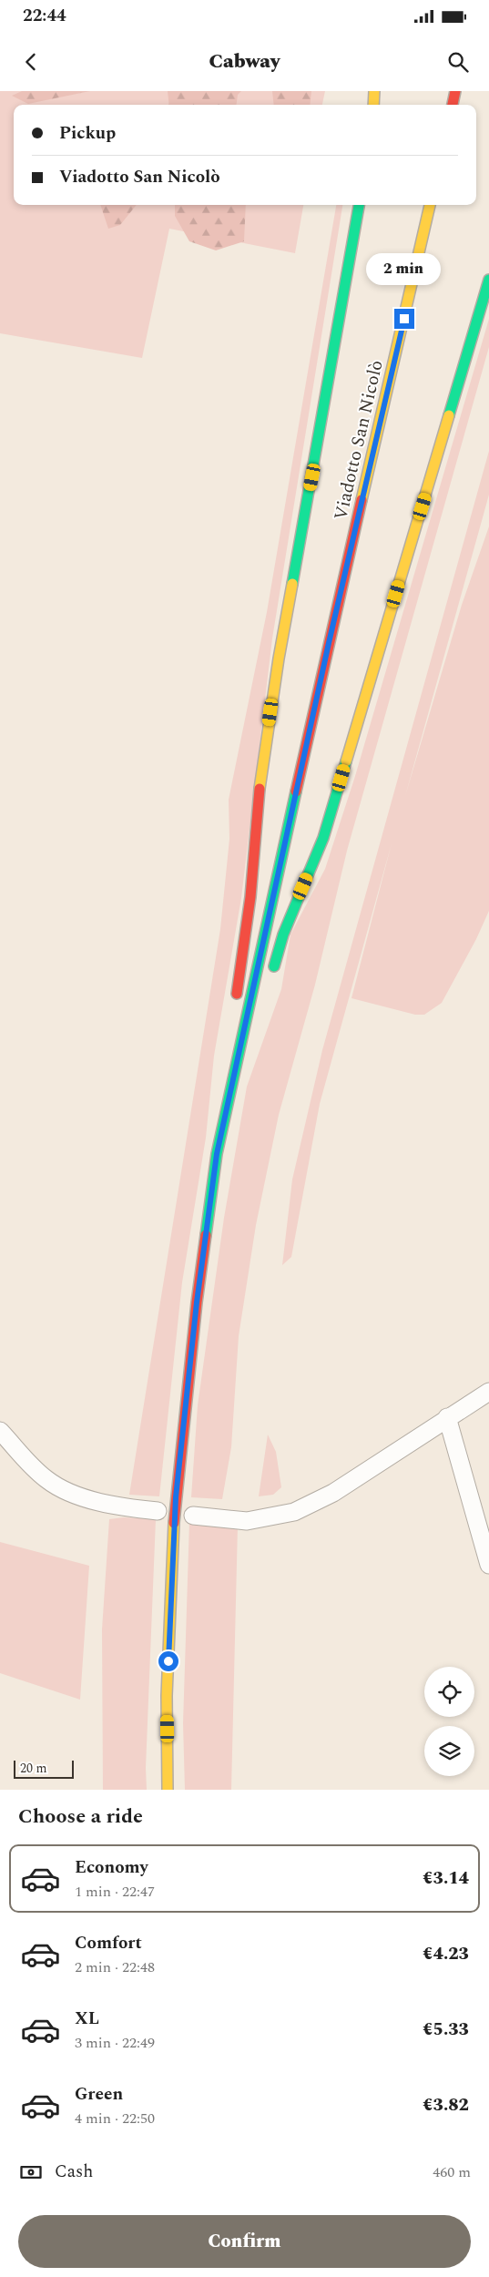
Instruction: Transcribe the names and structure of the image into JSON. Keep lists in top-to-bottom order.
{
  "streets": {
    "highway": ["Viadotto San Nicolò"]
  },
  "scale_bar": "20 m",
  "page": {
    "status": "22:44",
    "header": "Cabway",
    "banner": ["Pickup", "Viadotto San Nicolò"],
    "bubble": "2 min",
    "scale": "20 m",
    "heading": "Choose a ride",
    "list": [
      {
        "name": "Economy",
        "note": "1 min · 22:47",
        "value": "€3.14"
      },
      {
        "name": "Comfort",
        "note": "2 min · 22:48",
        "value": "€4.23"
      },
      {
        "name": "XL",
        "note": "3 min · 22:49",
        "value": "€5.33"
      },
      {
        "name": "Green",
        "note": "4 min · 22:50",
        "value": "€3.82"
      }
    ],
    "pay": ["Cash", "460 m"],
    "buttons": "Confirm"
  }
}
